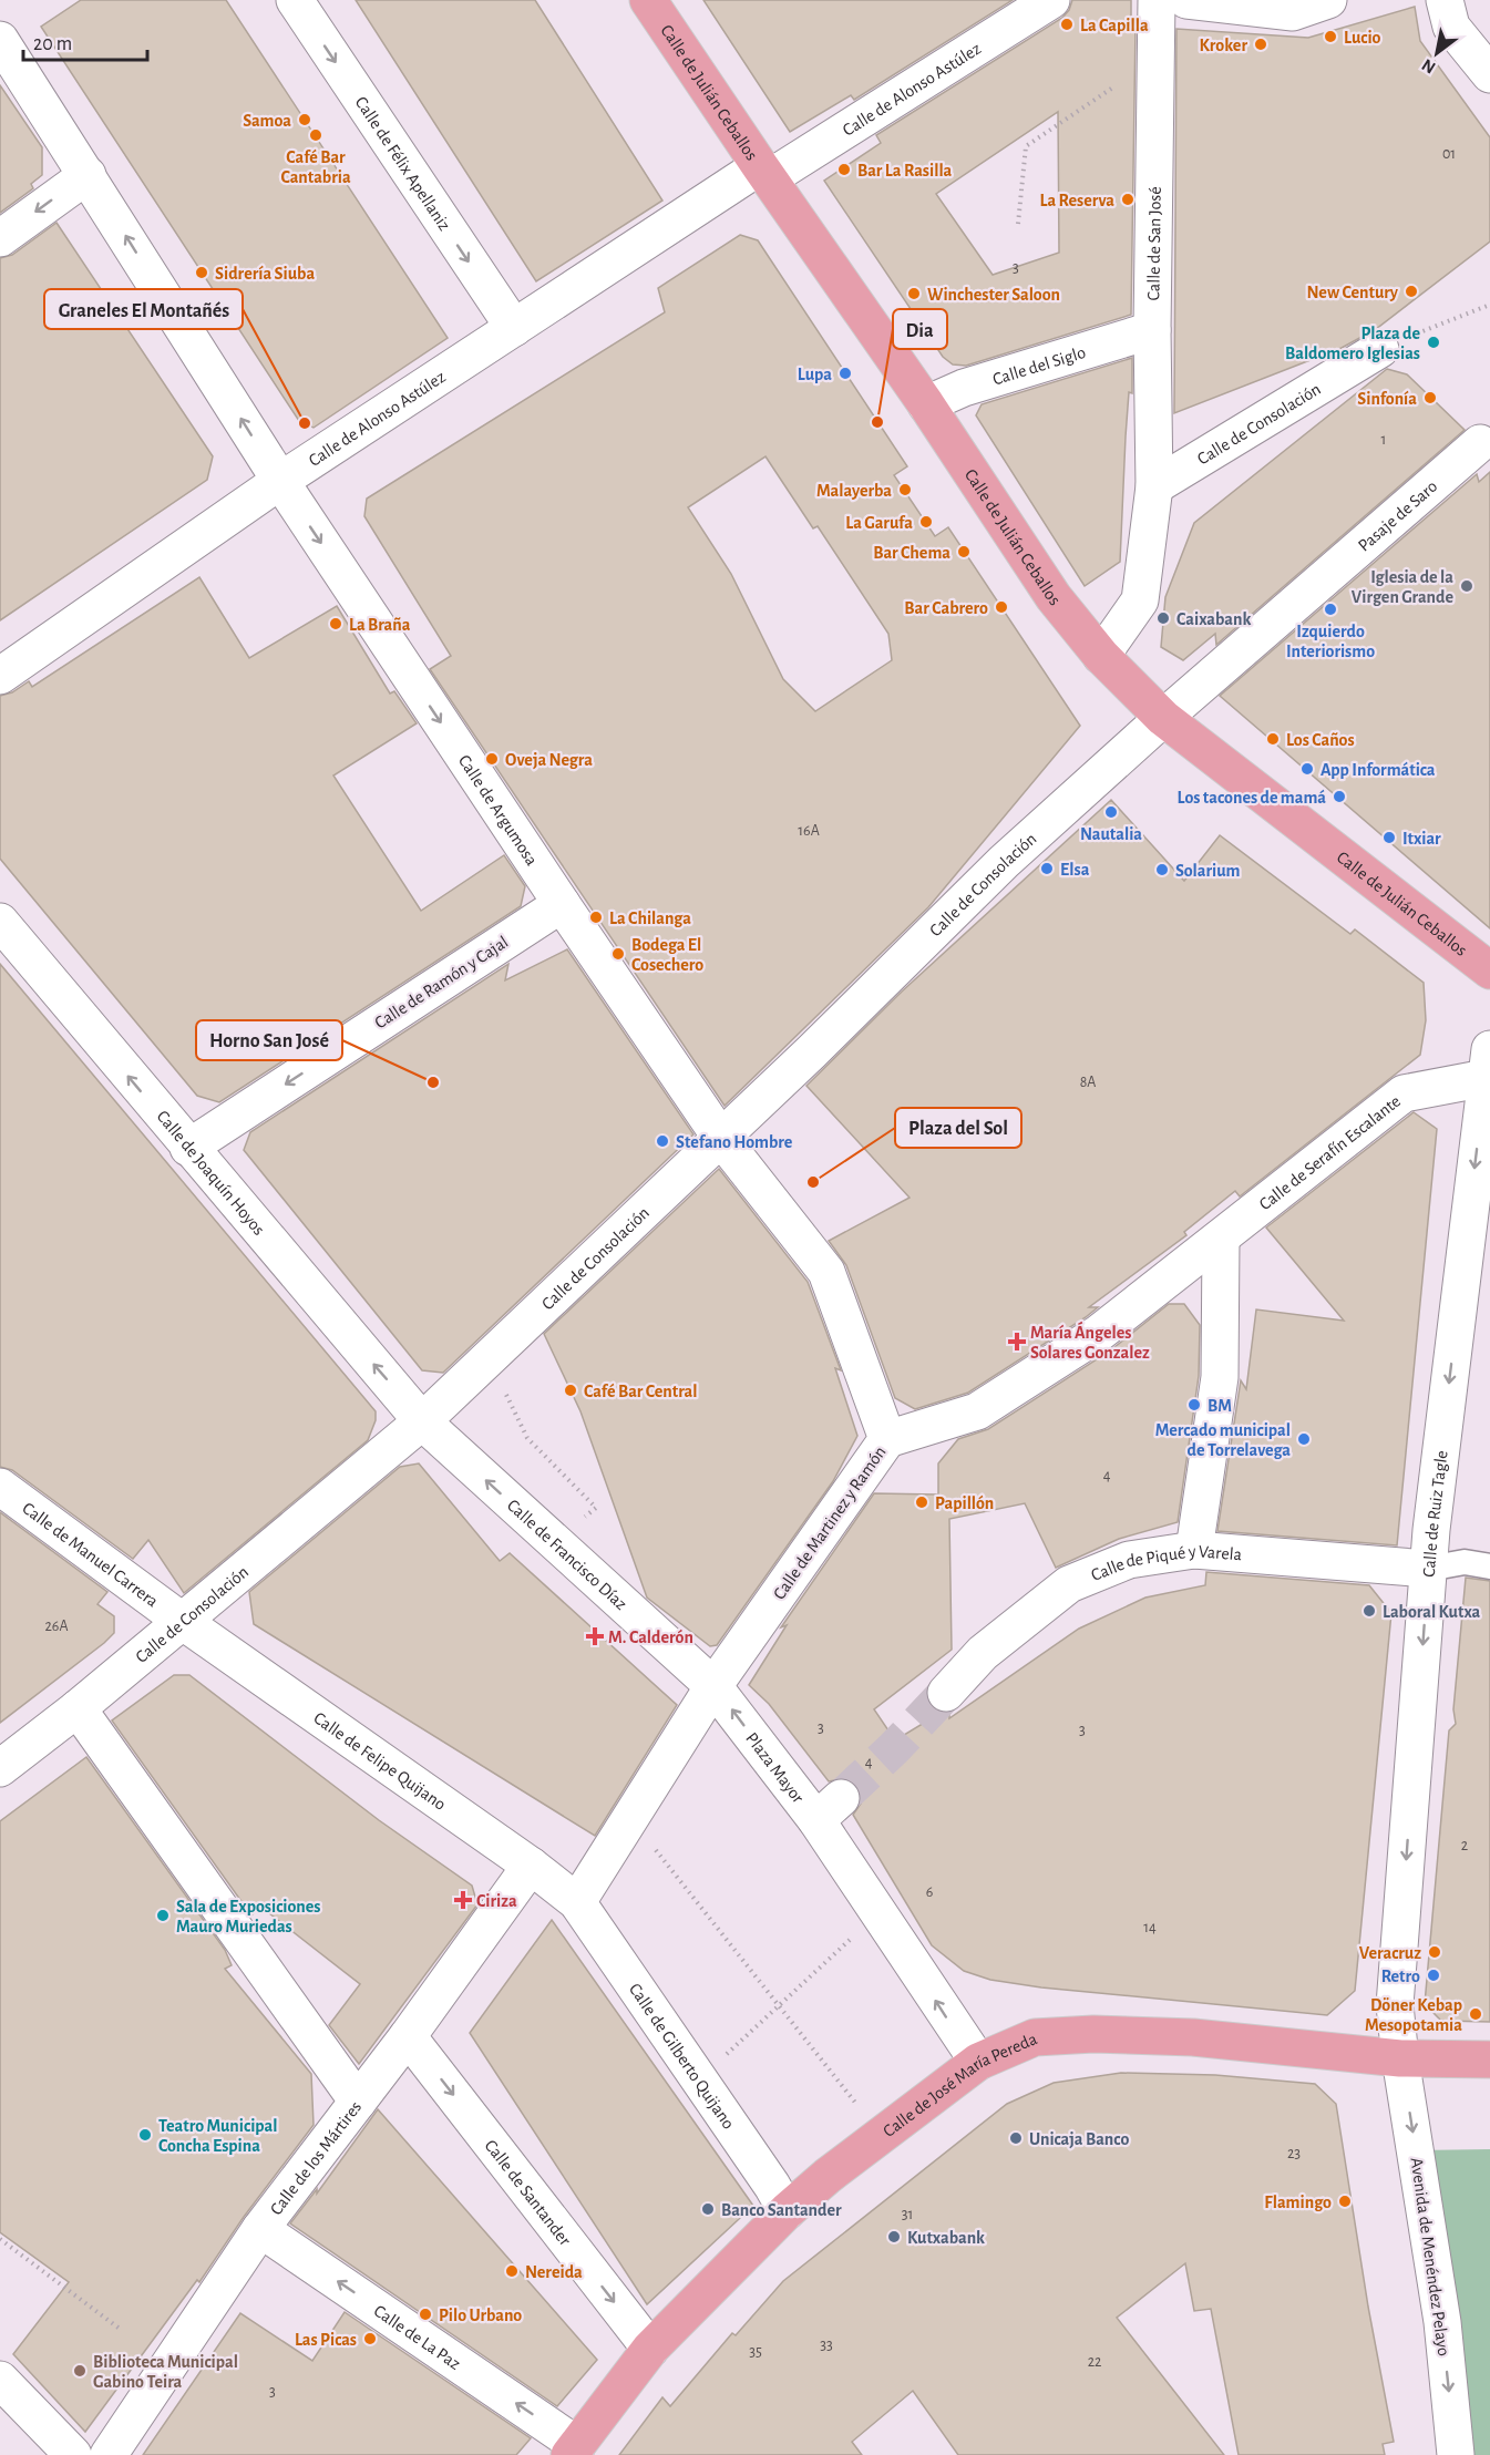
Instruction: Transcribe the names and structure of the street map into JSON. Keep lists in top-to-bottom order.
{
  "streets": {
    "highway": ["Calle de Julián Ceballos", "Calle de José María Pereda"],
    "street": [
      "Calle de Alonso Astúlez",
      "Calle de Félix Apellaniz",
      "Calle de San José",
      "Calle del Siglo",
      "Calle de Consolación",
      "Pasaje de Saro",
      "Calle de Argumosa",
      "Calle de Ramón y Cajal",
      "Calle de Serafín Escalante",
      "Calle de Joaquín Hoyos",
      "Calle de Ruiz Tagle",
      "Calle de Martinez y Ramón",
      "Calle de Francisco Díaz",
      "Calle de Manuel Carrera",
      "Calle de Piqué y Varela",
      "Calle de Felipe Quijano",
      "Plaza Mayor",
      "Calle de Gilberto Quijano",
      "Calle de los Mártires",
      "Calle de Santander",
      "Avenida de Menéndez Pelayo",
      "Calle de La Paz"
    ]
  },
  "crossings": [
    ["Calle de Alonso Astúlez", "Calle de Julián Ceballos"],
    ["Calle de Alonso Astúlez", "Calle de Félix Apellaniz"],
    ["Calle de Alonso Astúlez", "Calle de Argumosa"],
    ["Calle de Julián Ceballos", "Calle del Siglo"],
    ["Calle de Julián Ceballos", "Calle de Consolación"],
    ["Calle de Julián Ceballos", "Pasaje de Saro"],
    ["Calle de San José", "Calle del Siglo"],
    ["Calle de San José", "Calle de Consolación"],
    ["Calle de Consolación", "Pasaje de Saro"],
    ["Calle de Consolación", "Calle de Argumosa"],
    ["Calle de Consolación", "Calle de Joaquín Hoyos"],
    ["Calle de Consolación", "Calle de Martinez y Ramón"],
    ["Calle de Consolación", "Calle de Francisco Díaz"],
    ["Calle de Consolación", "Calle de Manuel Carrera"],
    ["Calle de Consolación", "Calle de Felipe Quijano"],
    ["Calle de Argumosa", "Calle de Ramón y Cajal"],
    ["Calle de Argumosa", "Calle de Martinez y Ramón"],
    ["Calle de Ramón y Cajal", "Calle de Joaquín Hoyos"],
    ["Calle de Serafín Escalante", "Calle de Ruiz Tagle"],
    ["Calle de Serafín Escalante", "Calle de Martinez y Ramón"],
    ["Calle de Joaquín Hoyos", "Calle de Francisco Díaz"],
    ["Calle de Ruiz Tagle", "Calle de Piqué y Varela"],
    ["Calle de Ruiz Tagle", "Calle de José María Pereda"],
    ["Calle de Ruiz Tagle", "Avenida de Menéndez Pelayo"],
    ["Calle de Martinez y Ramón", "Calle de Francisco Díaz"],
    ["Calle de Martinez y Ramón", "Plaza Mayor"],
    ["Calle de Francisco Díaz", "Plaza Mayor"],
    ["Calle de Manuel Carrera", "Calle de Felipe Quijano"],
    ["Calle de Felipe Quijano", "Calle de Gilberto Quijano"],
    ["Calle de Felipe Quijano", "Calle de los Mártires"],
    ["Plaza Mayor", "Calle de José María Pereda"],
    ["Calle de Gilberto Quijano", "Calle de José María Pereda"],
    ["Calle de José María Pereda", "Calle de Santander"],
    ["Calle de José María Pereda", "Avenida de Menéndez Pelayo"],
    ["Calle de José María Pereda", "Calle de La Paz"],
    ["Calle de los Mártires", "Calle de Santander"],
    ["Calle de los Mártires", "Calle de La Paz"]
  ],
  "one_way": [
    "Calle de Félix Apellaniz",
    "Calle de Ramón y Cajal",
    "Calle de Joaquín Hoyos",
    "Calle de Francisco Díaz",
    "Plaza Mayor",
    "Calle de Santander",
    "Avenida de Menéndez Pelayo",
    "Calle de La Paz"
  ],
  "places": {
    "other": [
      "La Capilla",
      "Lucio",
      "Kroker",
      "Samoa",
      "Café Bar Cantabria",
      "Bar La Rasilla",
      "La Reserva",
      "Sidrería Siuba",
      "New Century",
      "Winchester Saloon",
      "Plaza de Baldomero Iglesias",
      "Lupa",
      "Sinfonía",
      "Dia",
      "Graneles El Montañés",
      "Malayerba",
      "La Garufa",
      "Bar Chema",
      "Iglesia de la Virgen Grande",
      "Bar Cabrero",
      "Izquierdo Interiorismo",
      "Caixabank",
      "La Braña",
      "Los Caños",
      "Oveja Negra",
      "App Informática",
      "Los tacones de mamá",
      "Nautalia",
      "Itxiar",
      "Elsa",
      "Solarium",
      "La Chilanga",
      "Bodega El Cosechero",
      "Horno San José",
      "Stefano Hombre",
      "Plaza del Sol",
      "Café Bar Central",
      "BM",
      "Mercado municipal de Torrelavega",
      "Papillón",
      "Laboral Kutxa",
      "Sala de Exposiciones Mauro Muriedas",
      "Veracruz",
      "Retro",
      "Döner Kebap Mesopotamia",
      "Teatro Municipal Concha Espina",
      "Unicaja Banco",
      "Flamingo",
      "Banco Santander",
      "Kutxabank",
      "Nereida",
      "Pilo Urbano",
      "Las Picas",
      "Biblioteca Municipal Gabino Teira"
    ],
    "health": ["María Ángeles Solares Gonzalez", "M. Calderón", "Ciriza"]
  },
  "house_numbers": [
    "01",
    "3",
    "1",
    "16A",
    "8A",
    "4",
    "26A",
    "3",
    "3",
    "4",
    "2",
    "6",
    "14",
    "23",
    "31",
    "33",
    "35",
    "22",
    "3"
  ],
  "scale_bar": "20 m",
  "north": "bottom left"
}
